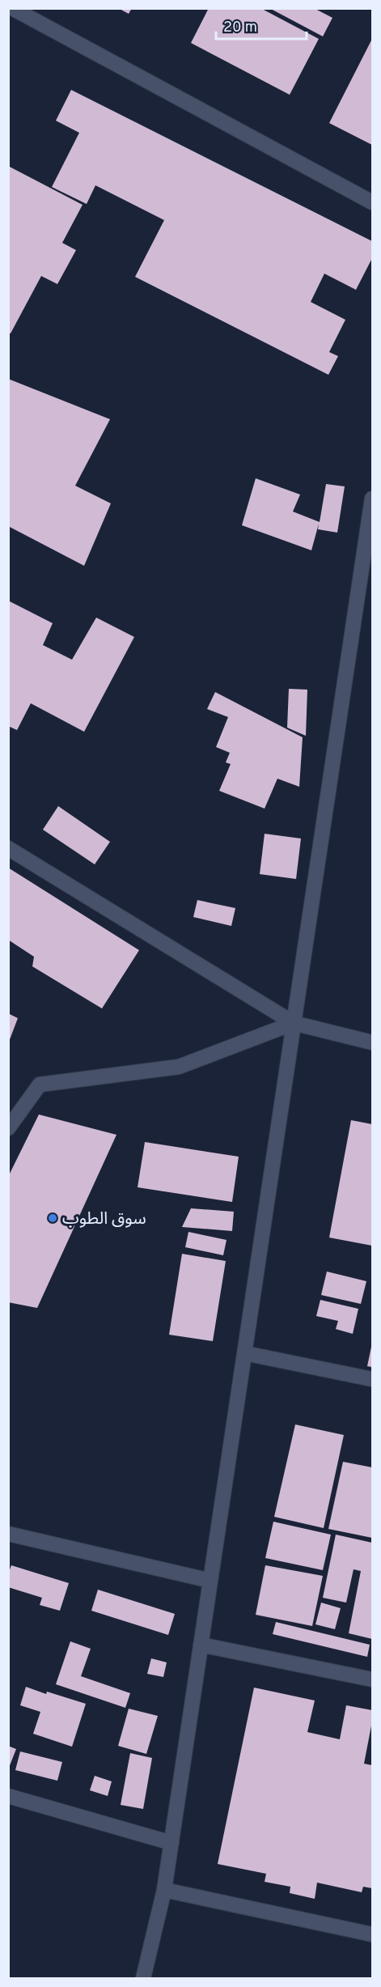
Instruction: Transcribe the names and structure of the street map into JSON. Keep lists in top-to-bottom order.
{
  "places": ["سوق الطوب"],
  "scale_bar": "20 m"
}
